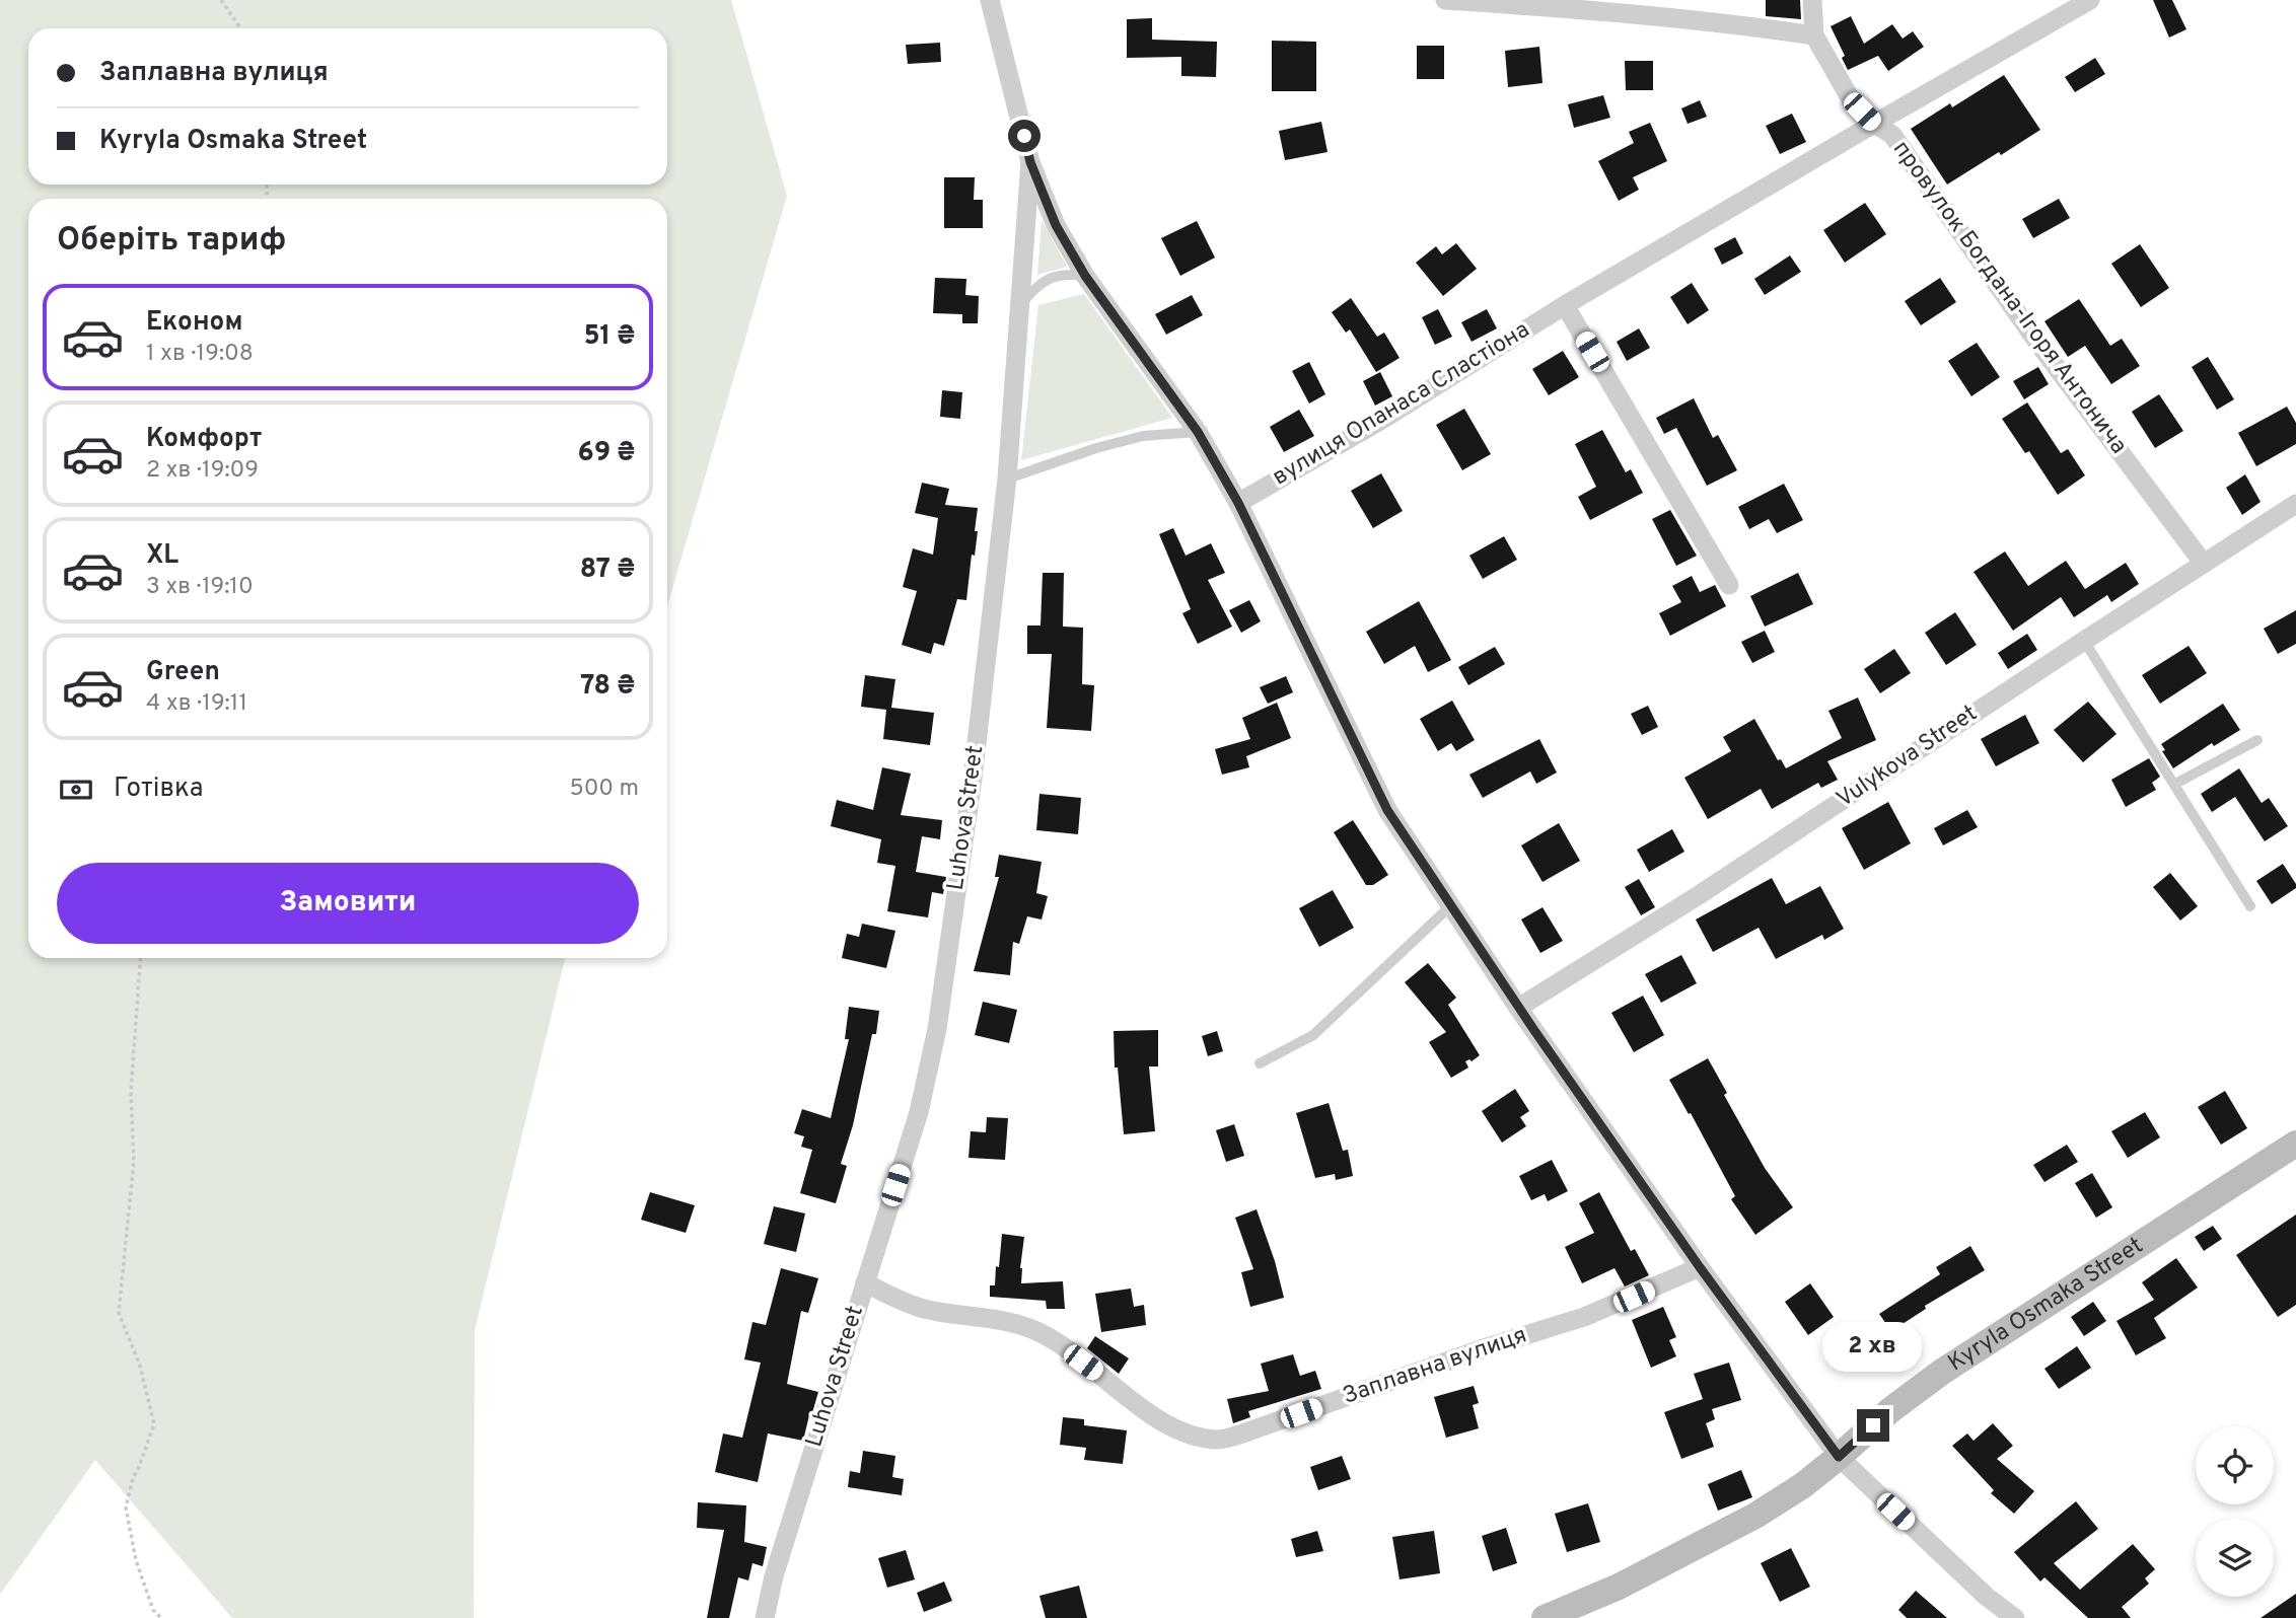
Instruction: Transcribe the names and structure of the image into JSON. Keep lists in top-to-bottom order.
{
  "streets": {
    "street": [
      "провулок Богдана-Ігоря Антонича",
      "вулиця Опанаса Сластіона",
      "Vulykova Street",
      "Luhova Street",
      "Kyryla Osmaka Street",
      "Заплавна вулиця"
    ]
  },
  "crossings": [
    ["провулок Богдана-Ігоря Антонича", "вулиця Опанаса Сластіона"],
    ["провулок Богдана-Ігоря Антонича", "Vulykova Street"],
    ["Luhova Street", "Заплавна вулиця"]
  ],
  "page": {
    "banner": ["Заплавна вулиця", "Kyryla Osmaka Street"],
    "heading": "Оберіть тариф",
    "list": [
      {
        "name": "Економ",
        "note": "1 хв · 19:08",
        "value": "51 ₴"
      },
      {
        "name": "Комфорт",
        "note": "2 хв · 19:09",
        "value": "69 ₴"
      },
      {
        "name": "XL",
        "note": "3 хв · 19:10",
        "value": "87 ₴"
      },
      {
        "name": "Green",
        "note": "4 хв · 19:11",
        "value": "78 ₴"
      }
    ],
    "pay": ["Готівка", "500 m"],
    "buttons": "Замовити",
    "bubble": "2 хв"
  }
}
